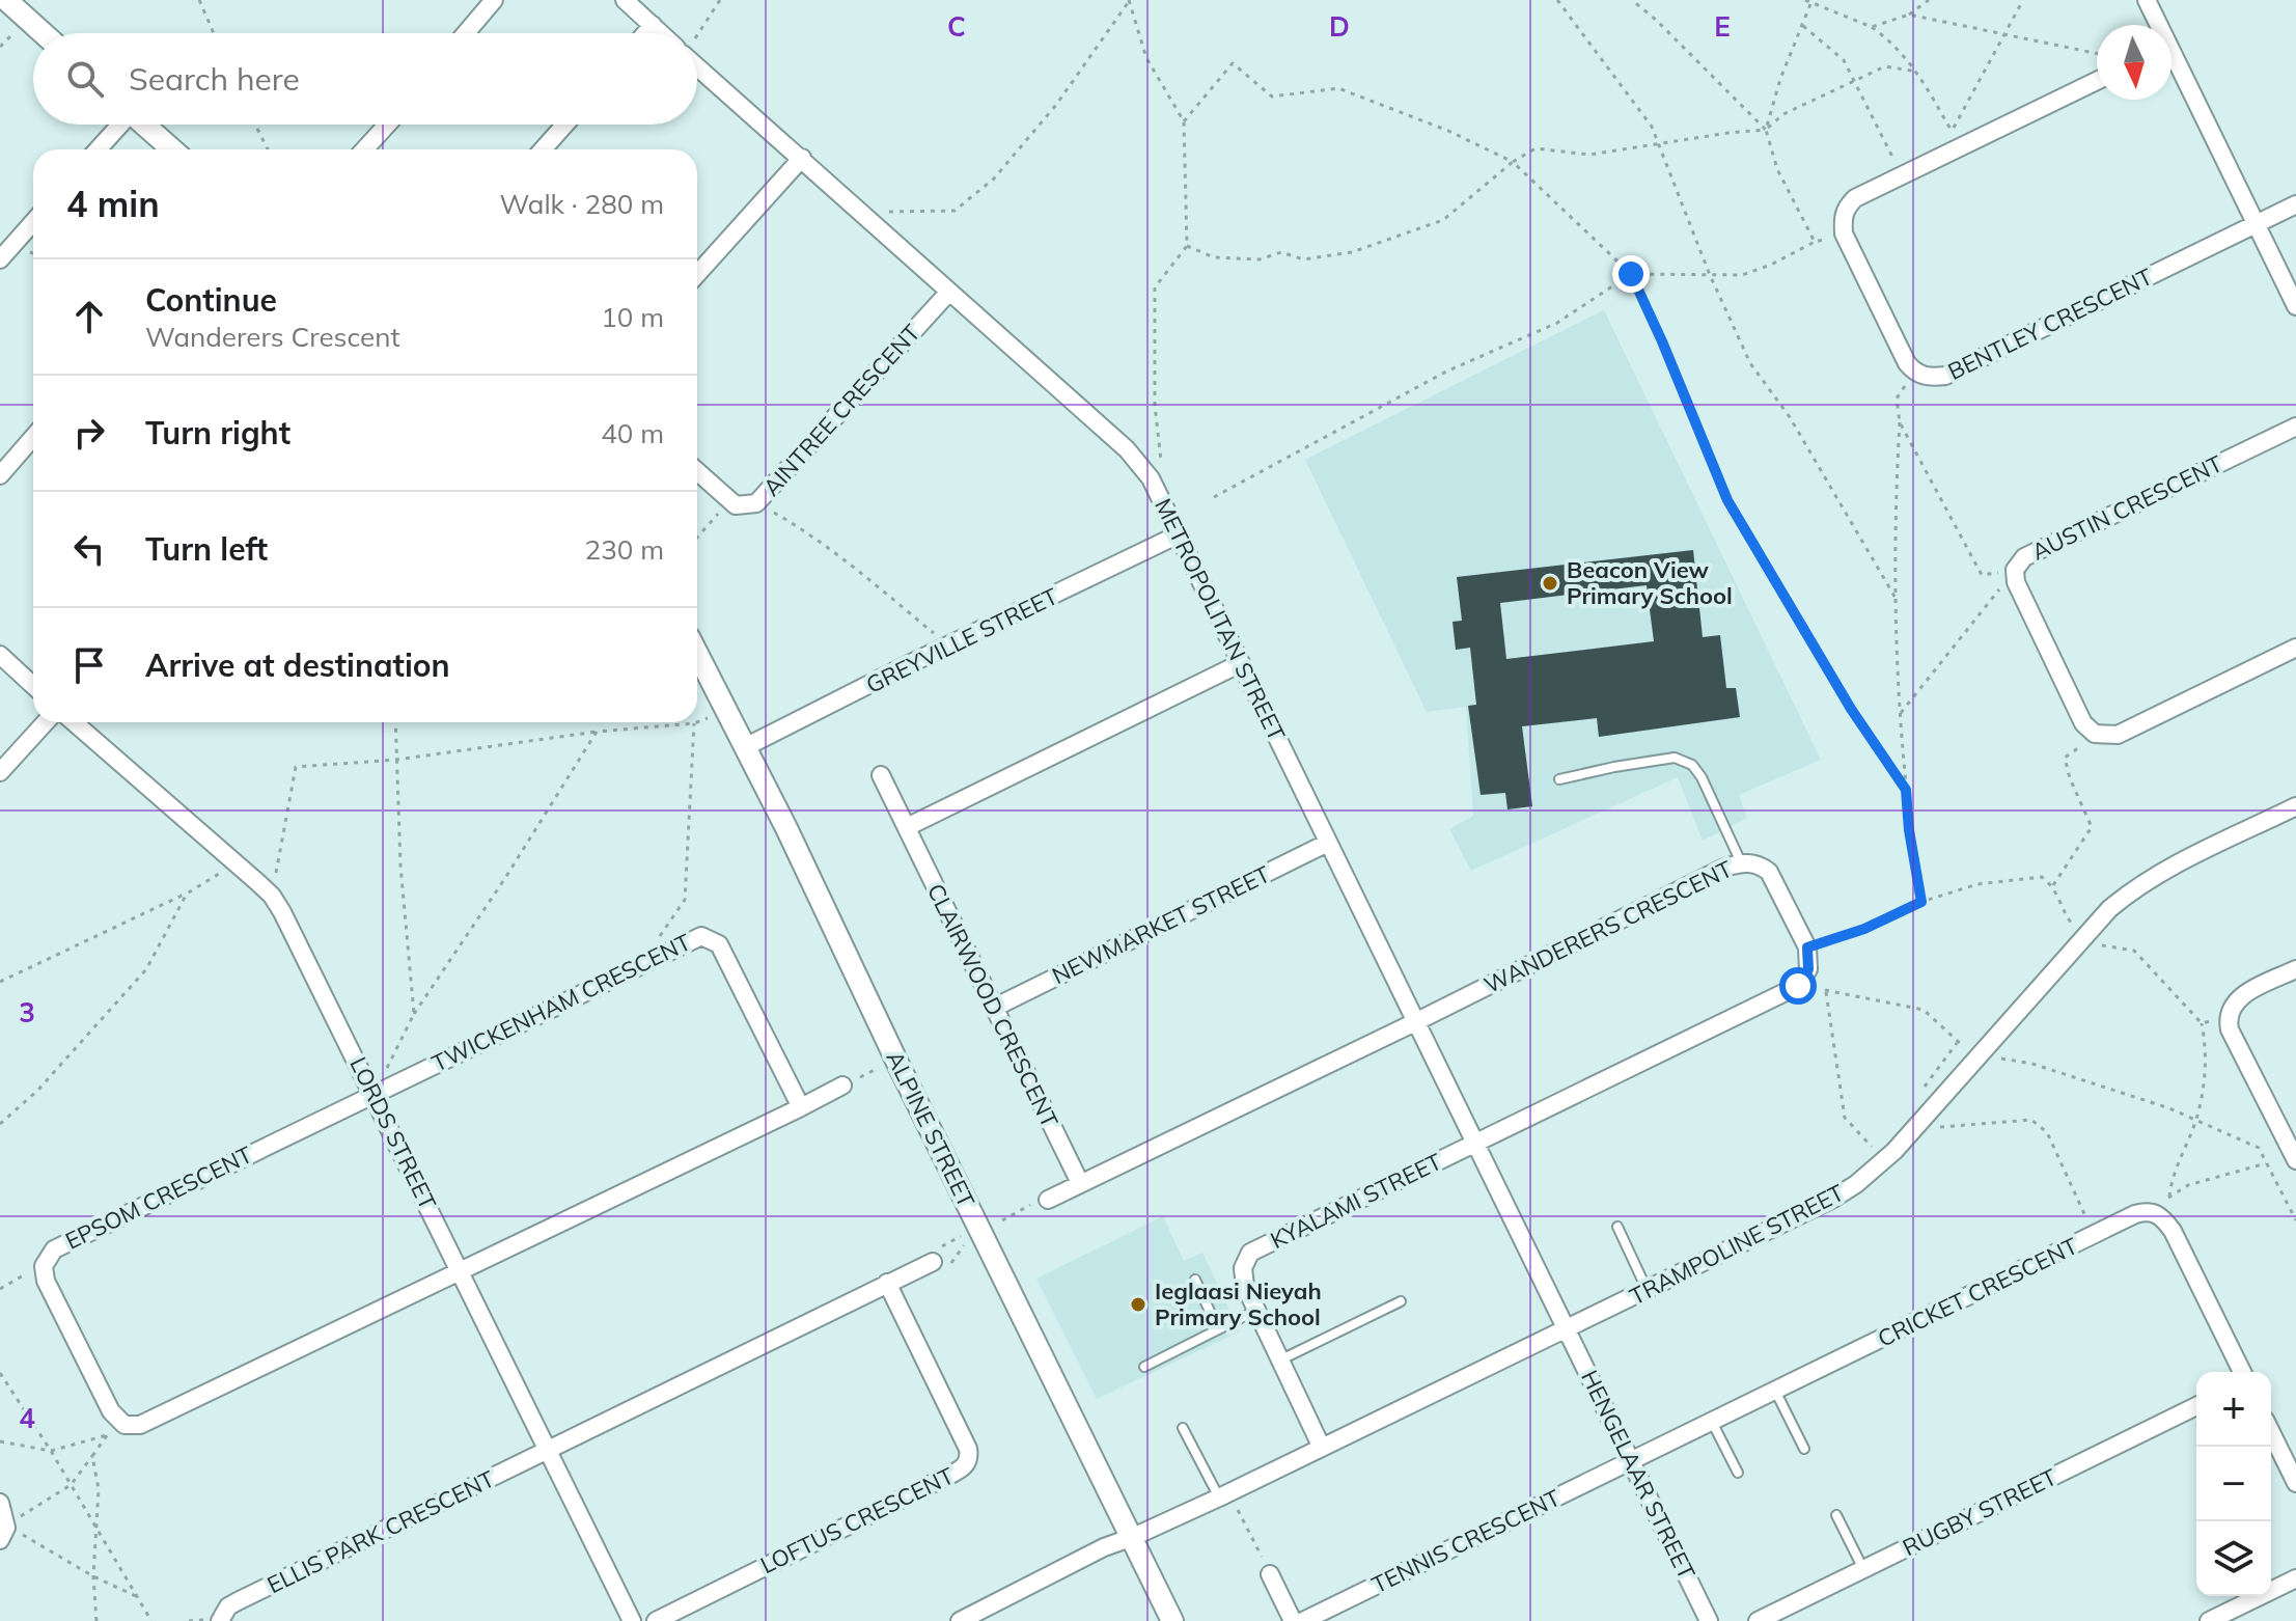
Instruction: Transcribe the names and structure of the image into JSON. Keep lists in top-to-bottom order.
{
  "streets": {
    "street": [
      "BENTLEY CRESCENT",
      "AINTREE CRESCENT",
      "AUSTIN CRESCENT",
      "METROPOLITAN STREET",
      "GREYVILLE STREET",
      "NEWMARKET STREET",
      "WANDERERS CRESCENT",
      "TWICKENHAM CRESCENT",
      "CLAIRWOOD CRESCENT",
      "ALPINE STREET",
      "LORDS STREET",
      "EPSOM CRESCENT",
      "KYALAMI STREET",
      "TRAMPOLINE STREET",
      "CRICKET CRESCENT",
      "HENGELAAR STREET",
      "RUGBY STREET",
      "LOFTUS CRESCENT",
      "ELLIS PARK CRESCENT",
      "TENNIS CRESCENT"
    ]
  },
  "crossings": [
    ["AINTREE CRESCENT", "METROPOLITAN STREET"],
    ["METROPOLITAN STREET", "GREYVILLE STREET"],
    ["METROPOLITAN STREET", "NEWMARKET STREET"],
    ["METROPOLITAN STREET", "WANDERERS CRESCENT"],
    ["METROPOLITAN STREET", "KYALAMI STREET"],
    ["METROPOLITAN STREET", "TRAMPOLINE STREET"],
    ["METROPOLITAN STREET", "HENGELAAR STREET"],
    ["GREYVILLE STREET", "ALPINE STREET"],
    ["NEWMARKET STREET", "CLAIRWOOD CRESCENT"],
    ["TWICKENHAM CRESCENT", "LORDS STREET"],
    ["TWICKENHAM CRESCENT", "EPSOM CRESCENT"],
    ["ALPINE STREET", "TRAMPOLINE STREET"],
    ["LORDS STREET", "EPSOM CRESCENT"],
    ["LORDS STREET", "ELLIS PARK CRESCENT"],
    ["KYALAMI STREET", "TRAMPOLINE STREET"],
    ["TRAMPOLINE STREET", "HENGELAAR STREET"],
    ["CRICKET CRESCENT", "HENGELAAR STREET"],
    ["CRICKET CRESCENT", "TENNIS CRESCENT"],
    ["HENGELAAR STREET", "TENNIS CRESCENT"]
  ],
  "places": ["Beacon View Primary School", "Ieglaasi Nieyah Primary School"],
  "north": "bottom",
  "page": {
    "search": "Search here",
    "heading": ["4 min", "Walk · 280 m"],
    "list": [
      ["Continue", "Wanderers Crescent", "10 m"],
      ["Turn right", "40 m"],
      ["Turn left", "230 m"],
      "Arrive at destination"
    ],
    "map_buttons": ["+", "−"]
  },
  "grid": {
    "columns": ["C", "D", "E"],
    "rows": ["3", "4"]
  }
}
